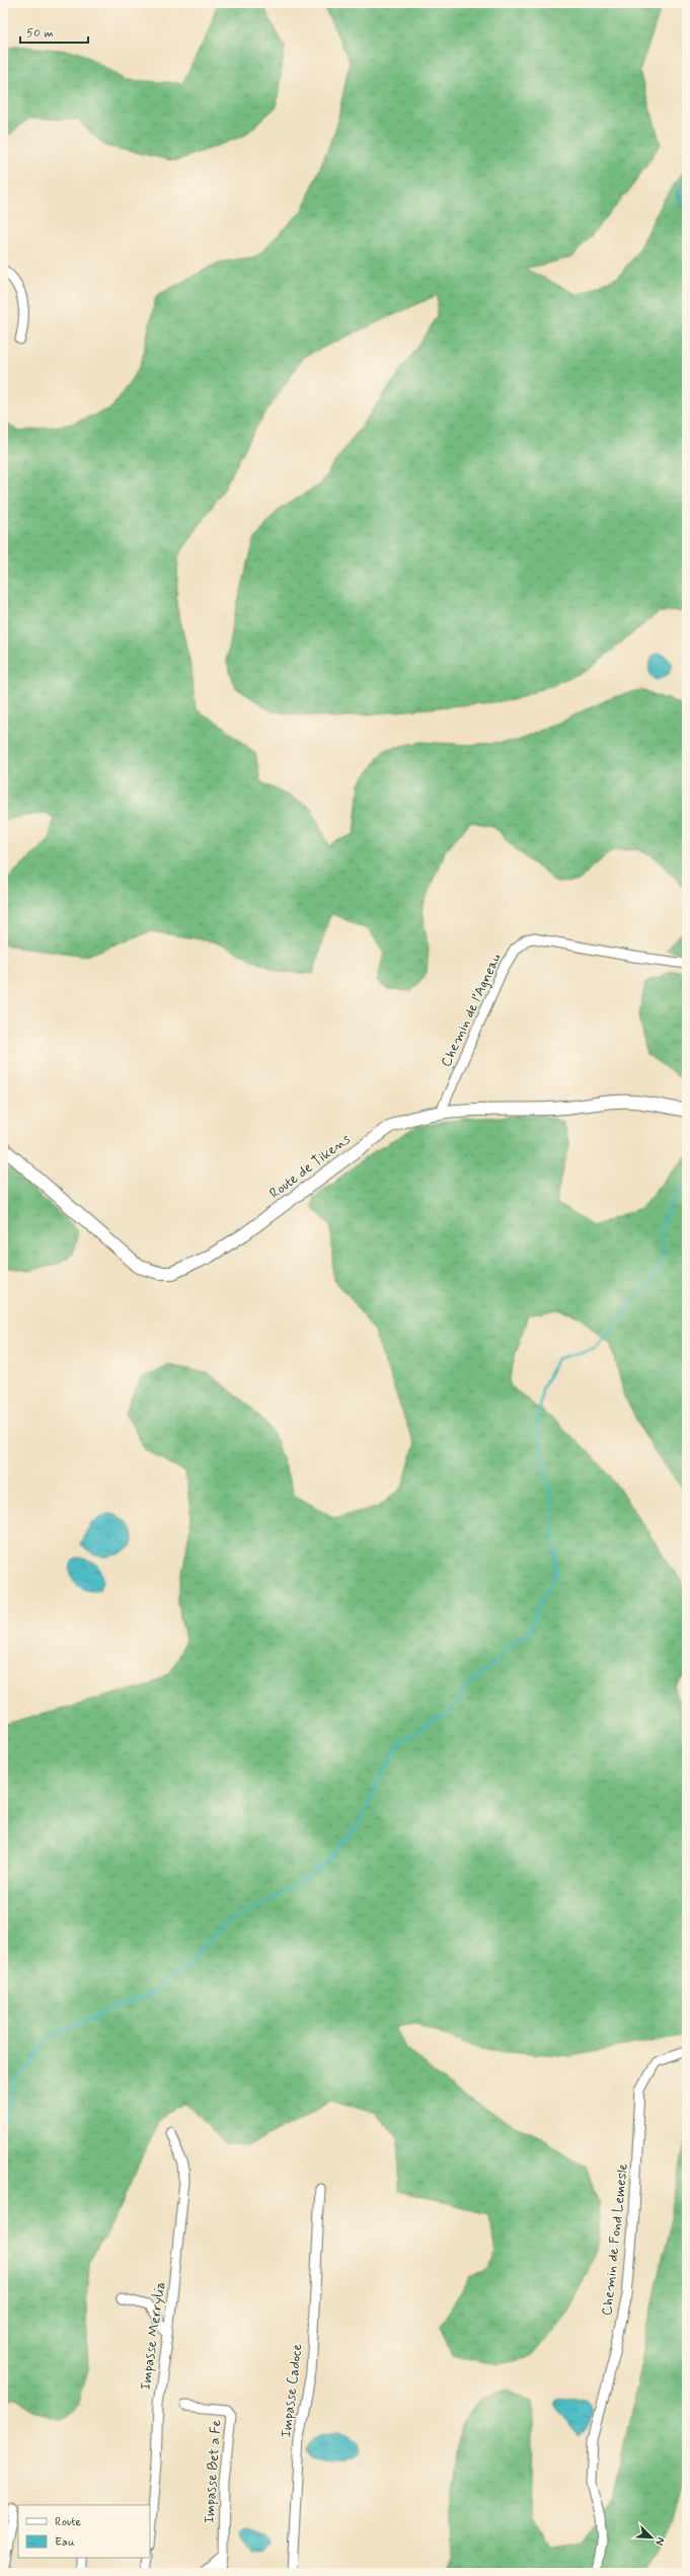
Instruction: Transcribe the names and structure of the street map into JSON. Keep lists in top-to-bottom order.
{
  "streets": {
    "street": [
      "Chemin de l’Agneau",
      "Route de Tikens",
      "Chemin de Fond Lemesle",
      "Impasse Merrylia",
      "Impasse Cadoce",
      "Impasse Bet a Fe"
    ]
  },
  "crossings": [
    ["Chemin de l’Agneau", "Route de Tikens"]
  ],
  "legend": ["Route", "Eau"],
  "scale_bar": "50 m",
  "north": "bottom right"
}
